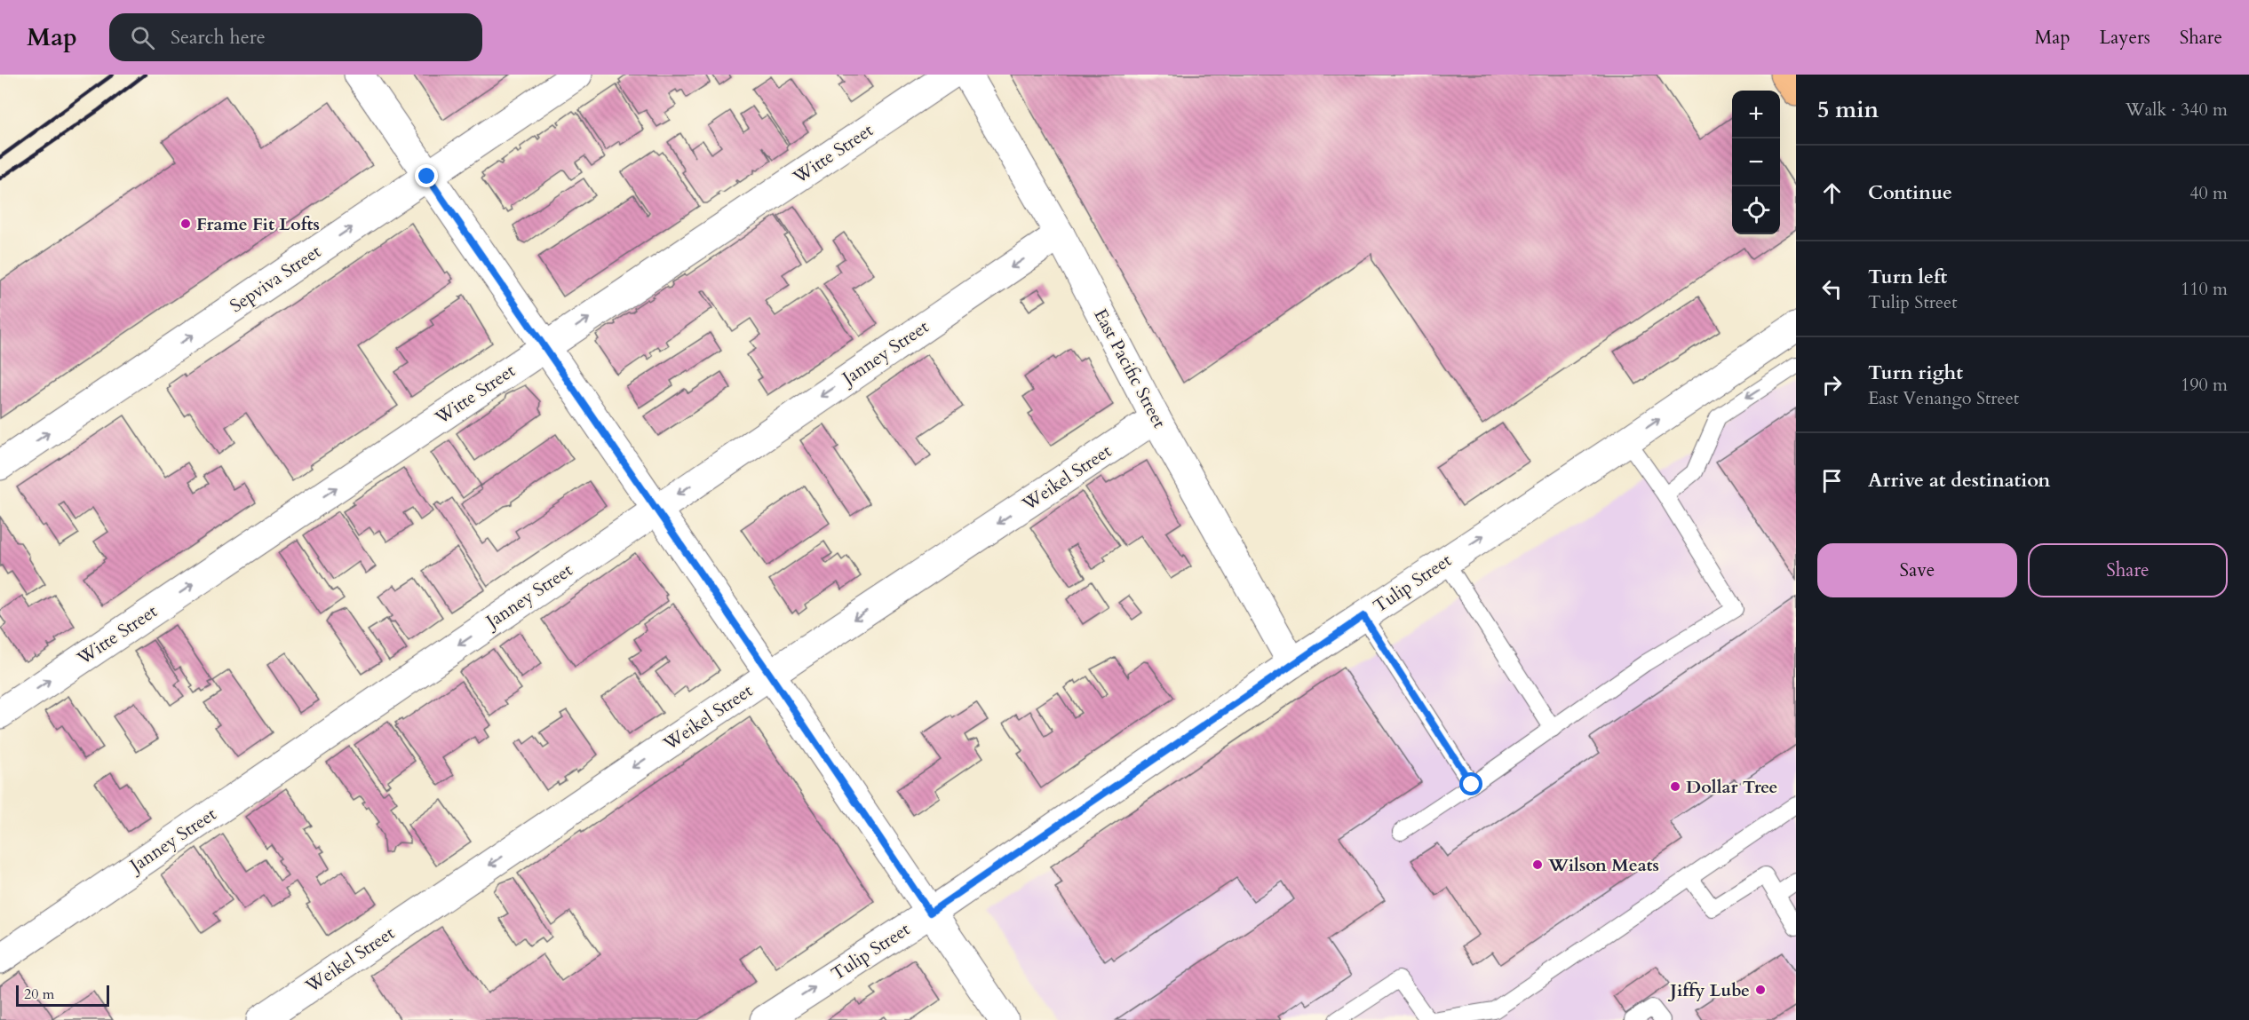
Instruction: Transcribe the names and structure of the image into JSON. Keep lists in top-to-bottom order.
{
  "streets": {
    "street": [
      "Witte Street",
      "Sepviva Street",
      "Janney Street",
      "East Pacific Street",
      "Weikel Street",
      "Tulip Street"
    ]
  },
  "crossings": [
    ["Janney Street", "East Pacific Street"],
    ["East Pacific Street", "Weikel Street"],
    ["East Pacific Street", "Tulip Street"]
  ],
  "one_way": [
    "Witte Street",
    "Sepviva Street",
    "Janney Street",
    "Weikel Street",
    "Tulip Street"
  ],
  "places": [
    "Frame Fit Lofts",
    "Dollar Tree",
    "Wilson Meats",
    "Jiffy Lube"
  ],
  "scale_bar": "20 m",
  "page": {
    "header": "Map",
    "search": "Search here",
    "nav": ["Map", "Layers", "Share"],
    "heading": ["5 min", "Walk · 340 m"],
    "map_buttons": ["+", "−"],
    "list": [
      ["Continue", "40 m"],
      ["Turn left", "Tulip Street", "110 m"],
      ["Turn right", "East Venango Street", "190 m"],
      "Arrive at destination"
    ],
    "buttons": ["Save", "Share"],
    "scale": "20 m"
  }
}
